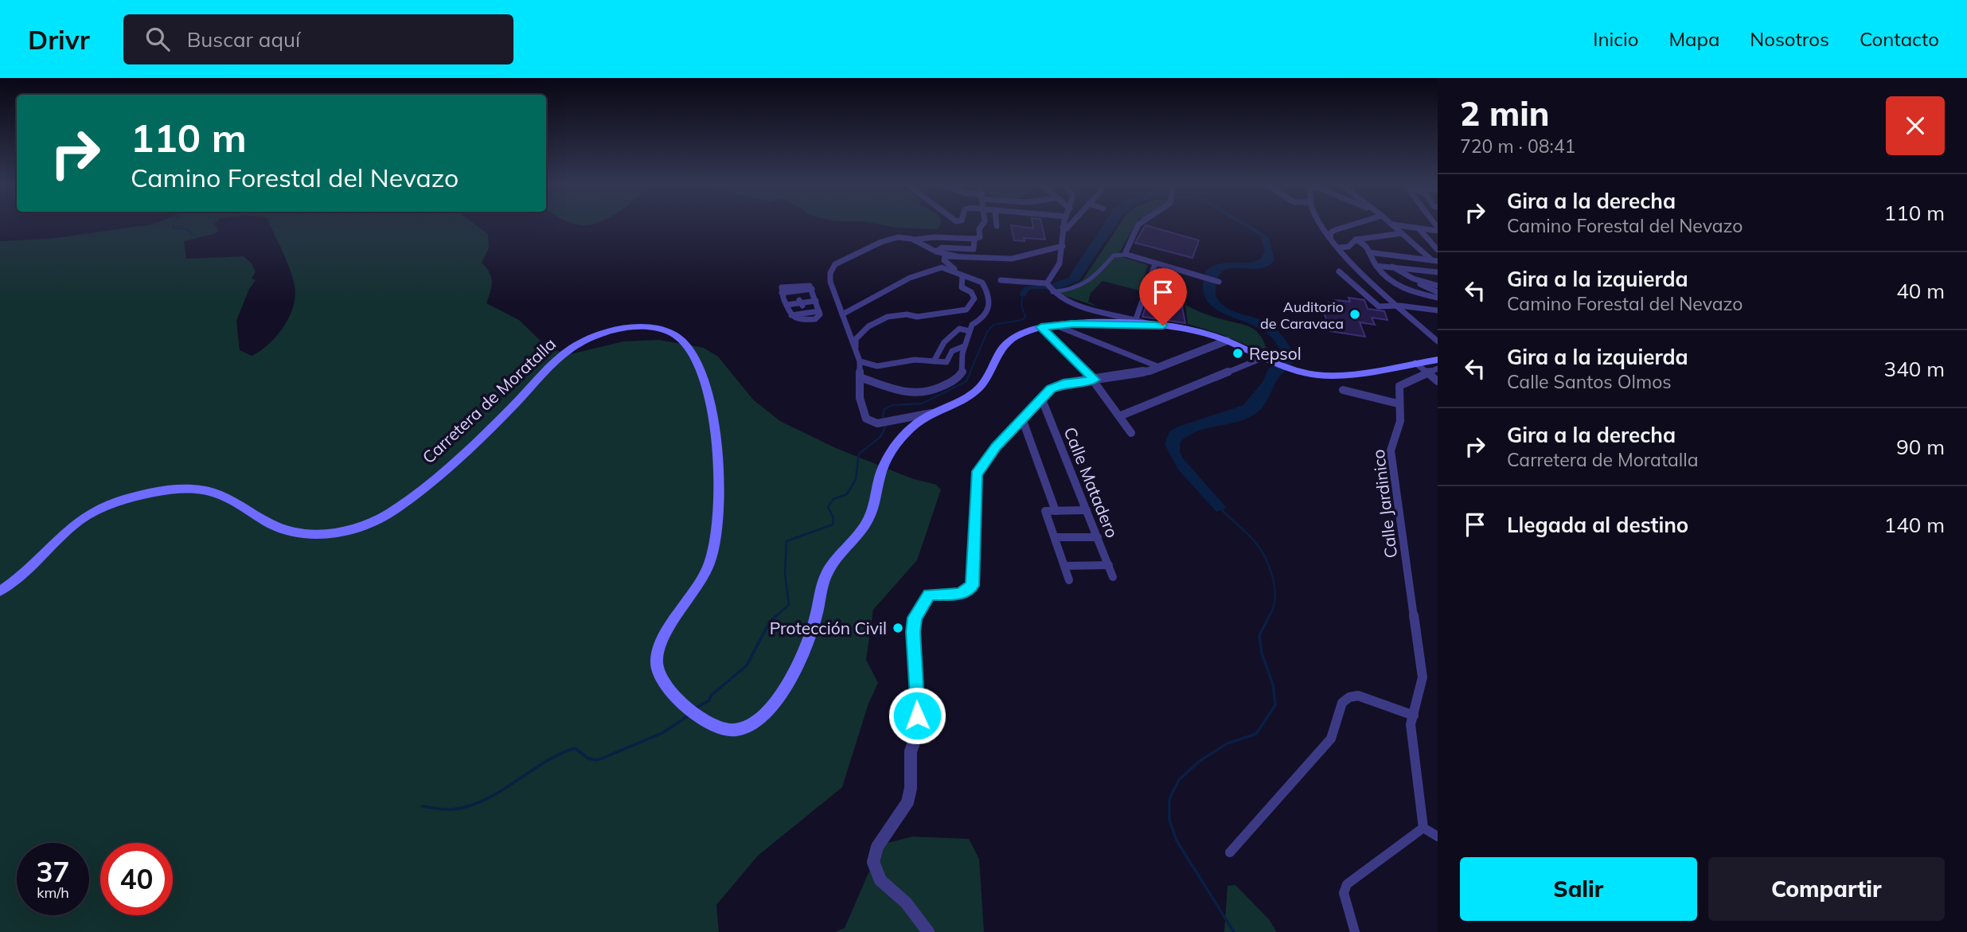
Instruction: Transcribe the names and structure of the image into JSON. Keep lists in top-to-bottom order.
{
  "streets": {
    "main road": ["Carretera de Moratalla"],
    "street": ["Calle Matadero", "Calle Jardinico"]
  },
  "places": ["Auditorio de Caravaca", "Repsol", "Protección Civil"],
  "page": {
    "header": "Drivr",
    "search": "Buscar aquí",
    "nav": [
      "Inicio",
      "Mapa",
      "Nosotros",
      "Contacto"
    ],
    "heading": ["2 min", "720 m · 08:41"],
    "turn": ["110 m", "Camino Forestal del Nevazo"],
    "list": [
      {
        "name": "Gira a la derecha",
        "note": "Camino Forestal del Nevazo",
        "value": "110 m"
      },
      {
        "name": "Gira a la izquierda",
        "note": "Camino Forestal del Nevazo",
        "value": "40 m"
      },
      {
        "name": "Gira a la izquierda",
        "note": "Calle Santos Olmos",
        "value": "340 m"
      },
      {
        "name": "Gira a la derecha",
        "note": "Carretera de Moratalla",
        "value": "90 m"
      },
      {
        "name": "Llegada al destino",
        "value": "140 m"
      }
    ],
    "speed": "37 km/h",
    "limit": "40",
    "buttons": ["Salir", "Compartir"]
  }
}
